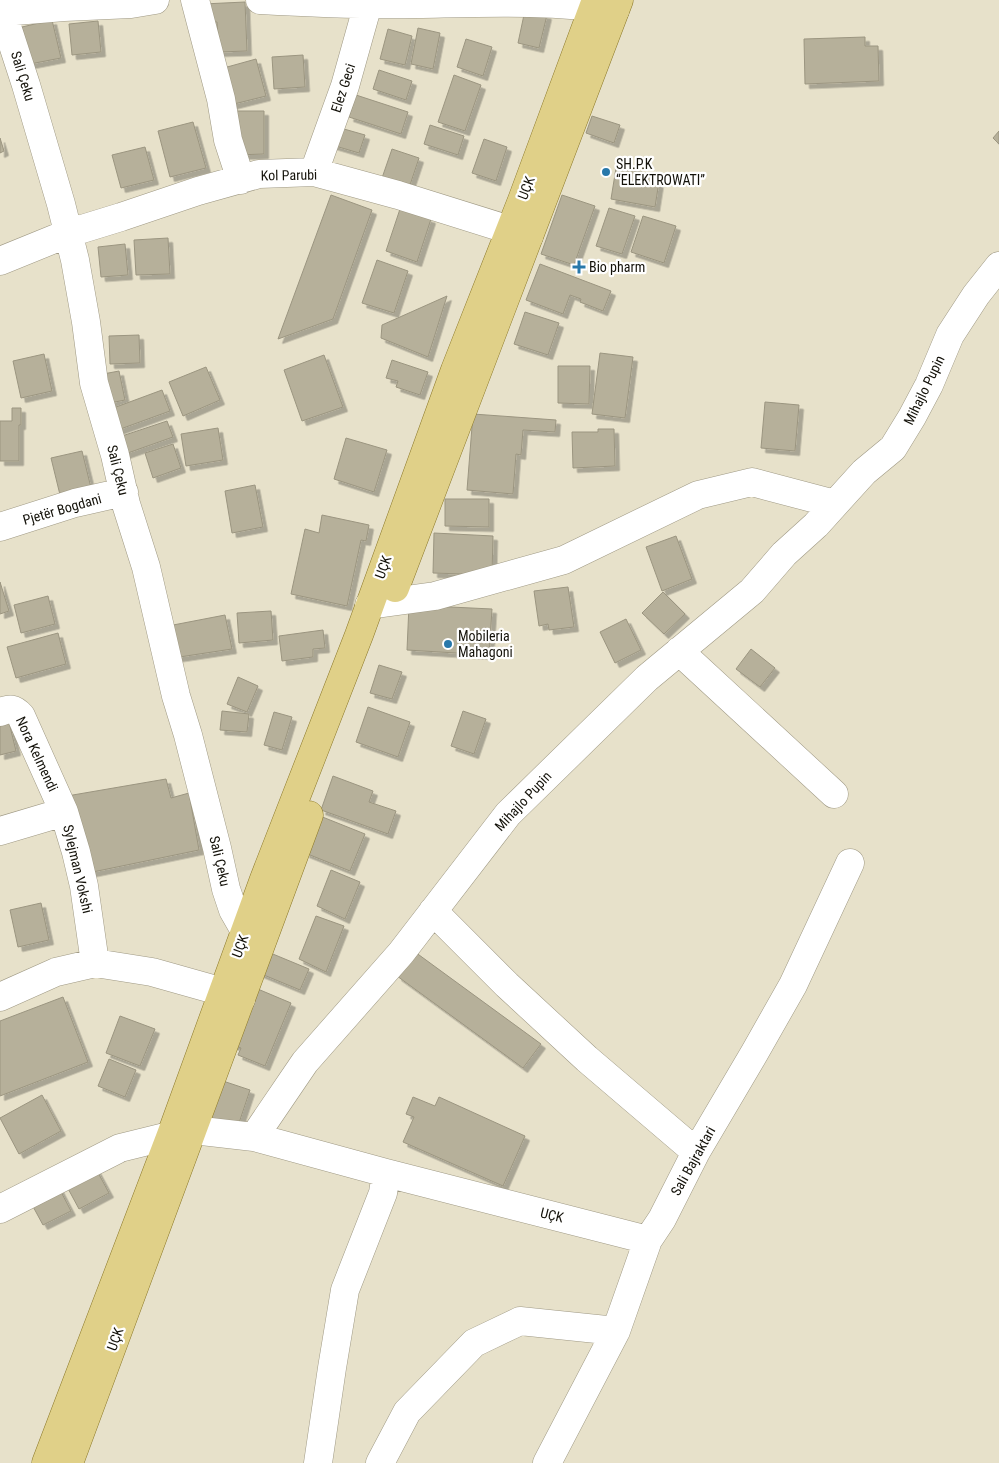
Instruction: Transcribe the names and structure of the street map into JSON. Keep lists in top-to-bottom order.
{
  "streets": {
    "main road": ["UÇK"],
    "street": [
      "Sali Çeku",
      "Elez Geci",
      "Kol Parubi",
      "Mihajlo Pupin",
      "Pjetër Bogdani",
      "Nora Kelmendi",
      "Sylejman Vokshi",
      "Sali Bajraktari"
    ]
  },
  "crossings": [
    ["Sali Çeku", "Kol Parubi"],
    ["Sali Çeku", "UÇK"],
    ["Sali Çeku", "Pjetër Bogdani"],
    ["Elez Geci", "Kol Parubi"],
    ["Kol Parubi", "UÇK"],
    ["UÇK", "Mihajlo Pupin"],
    ["UÇK", "Sali Bajraktari"],
    ["Nora Kelmendi", "Sylejman Vokshi"]
  ],
  "places": {
    "other": ["SH.P.K “ELEKTROWATI”", "Mobileria Mahagoni"],
    "health": ["Bio pharm"]
  }
}
